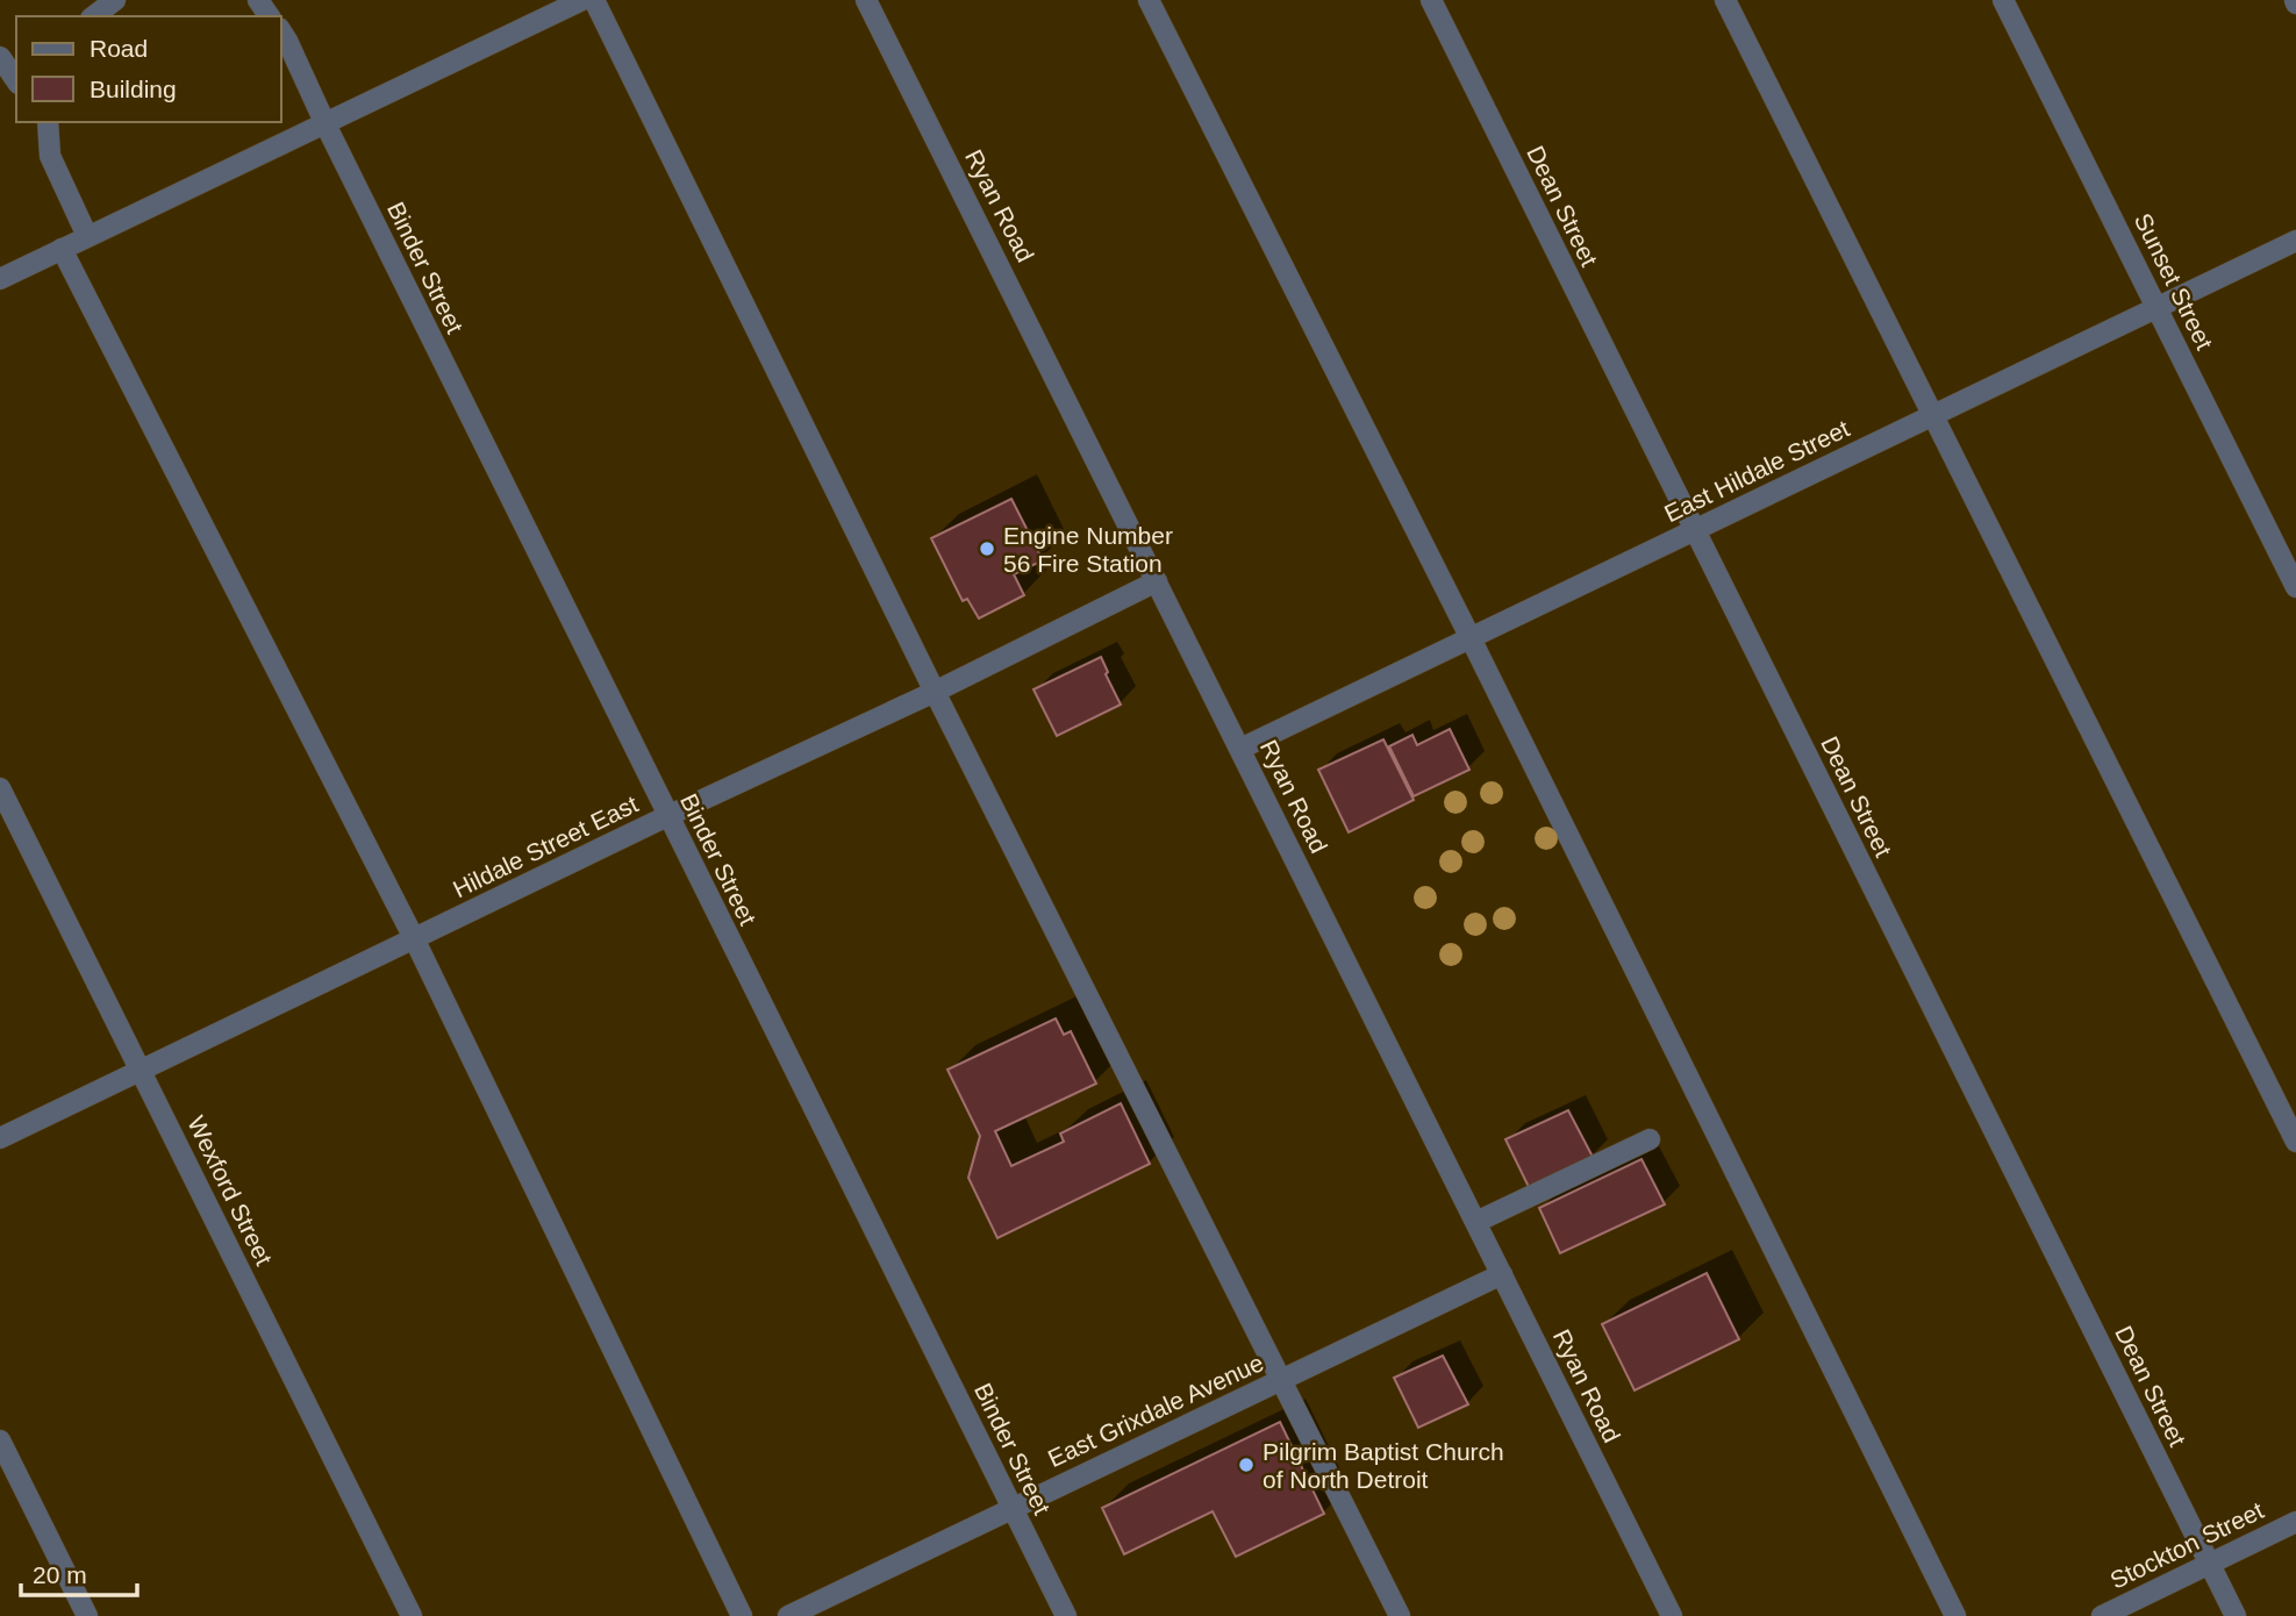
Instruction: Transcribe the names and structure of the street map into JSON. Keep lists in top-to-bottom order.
{
  "streets": {
    "street": [
      "Ryan Road",
      "Dean Street",
      "Binder Street",
      "Sunset Street",
      "East Hildale Street",
      "Hildale Street East",
      "Wexford Street",
      "East Grixdale Avenue",
      "Stockton Street"
    ]
  },
  "crossings": [
    ["Ryan Road", "East Hildale Street"],
    ["Ryan Road", "Hildale Street East"],
    ["Ryan Road", "East Grixdale Avenue"],
    ["Dean Street", "East Hildale Street"],
    ["Dean Street", "Stockton Street"],
    ["Binder Street", "Hildale Street East"],
    ["Binder Street", "East Grixdale Avenue"],
    ["Sunset Street", "East Hildale Street"],
    ["Hildale Street East", "Wexford Street"]
  ],
  "places": ["Engine Number 56 Fire Station", "Pilgrim Baptist Church of North Detroit"],
  "legend": ["Road", "Building"],
  "scale_bar": "20 m"
}
